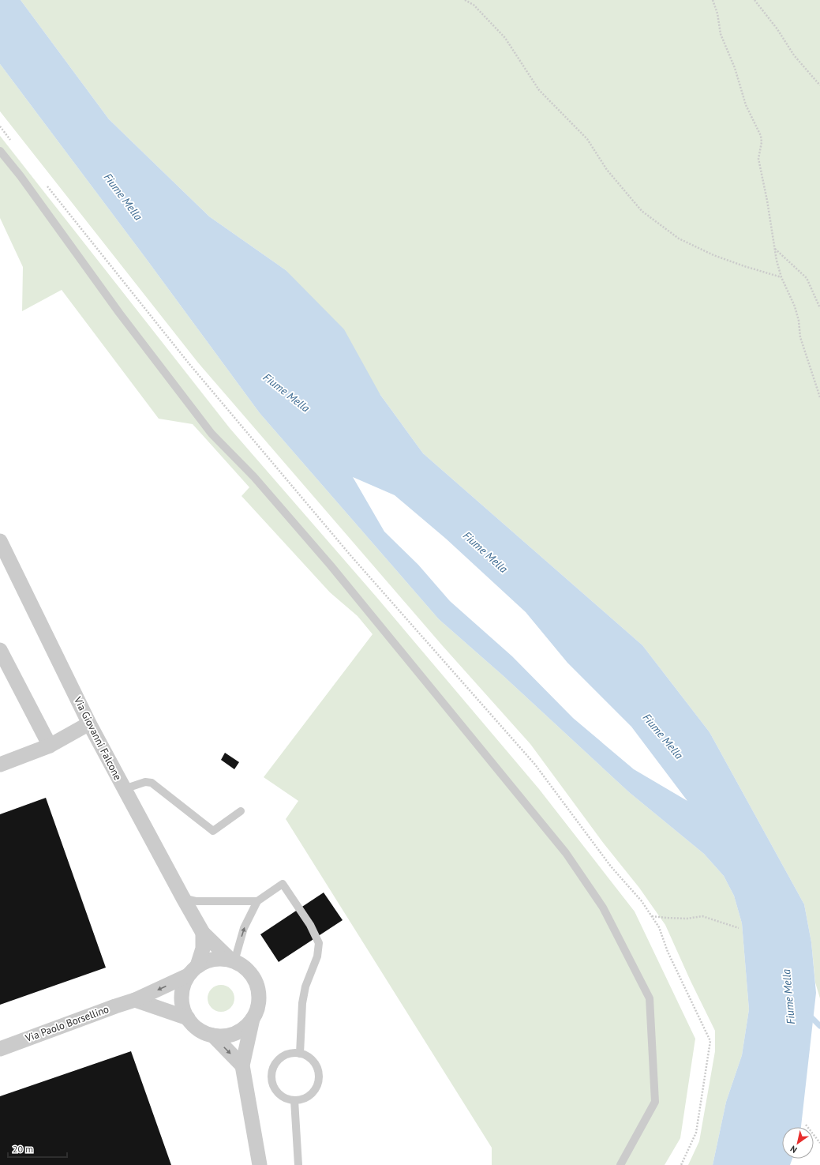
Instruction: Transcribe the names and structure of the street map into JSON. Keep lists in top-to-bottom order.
{
  "streets": {
    "street": ["Via Giovanni Falcone", "Via Paolo Borsellino"]
  },
  "crossings": [
    ["Via Giovanni Falcone", "Via Paolo Borsellino"]
  ],
  "water": ["Fiume Mella"],
  "scale_bar": "20 m",
  "north": "bottom left"
}
